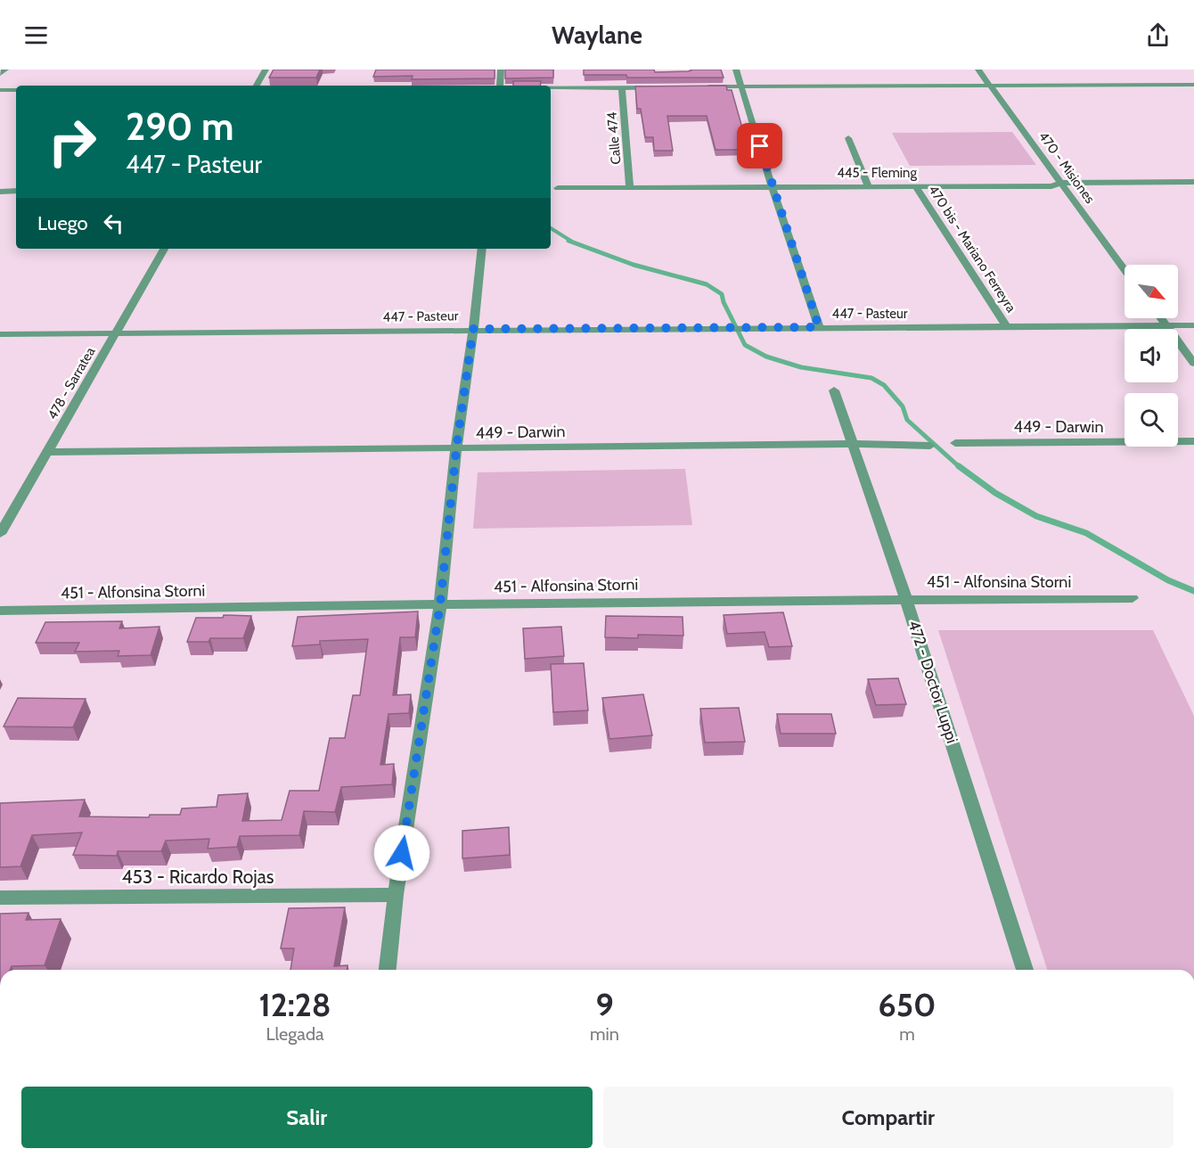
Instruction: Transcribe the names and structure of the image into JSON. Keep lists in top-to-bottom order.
{
  "streets": {
    "street": [
      "Calle 474",
      "470 - Misiones",
      "445 - Fleming",
      "470 bis - Mariano Ferreyra",
      "447 - Pasteur",
      "478 - Sarratea",
      "449 - Darwin",
      "451 - Alfonsina Storni",
      "472 - Doctor Luppi",
      "453 - Ricardo Rojas"
    ]
  },
  "crossings": [
    ["Calle 474", "445 - Fleming"],
    ["470 - Misiones", "445 - Fleming"],
    ["445 - Fleming", "470 bis - Mariano Ferreyra"],
    ["470 bis - Mariano Ferreyra", "447 - Pasteur"],
    ["447 - Pasteur", "478 - Sarratea"],
    ["478 - Sarratea", "449 - Darwin"],
    ["449 - Darwin", "472 - Doctor Luppi"],
    ["451 - Alfonsina Storni", "472 - Doctor Luppi"]
  ],
  "north": "bottom right",
  "page": {
    "header": "Waylane",
    "turn": ["290 m", "447 - Pasteur"],
    "then": "Luego",
    "eta": [
      "12:28",
      "Llegada",
      "9",
      "min",
      "650",
      "m"
    ],
    "buttons": ["Salir", "Compartir"]
  }
}
